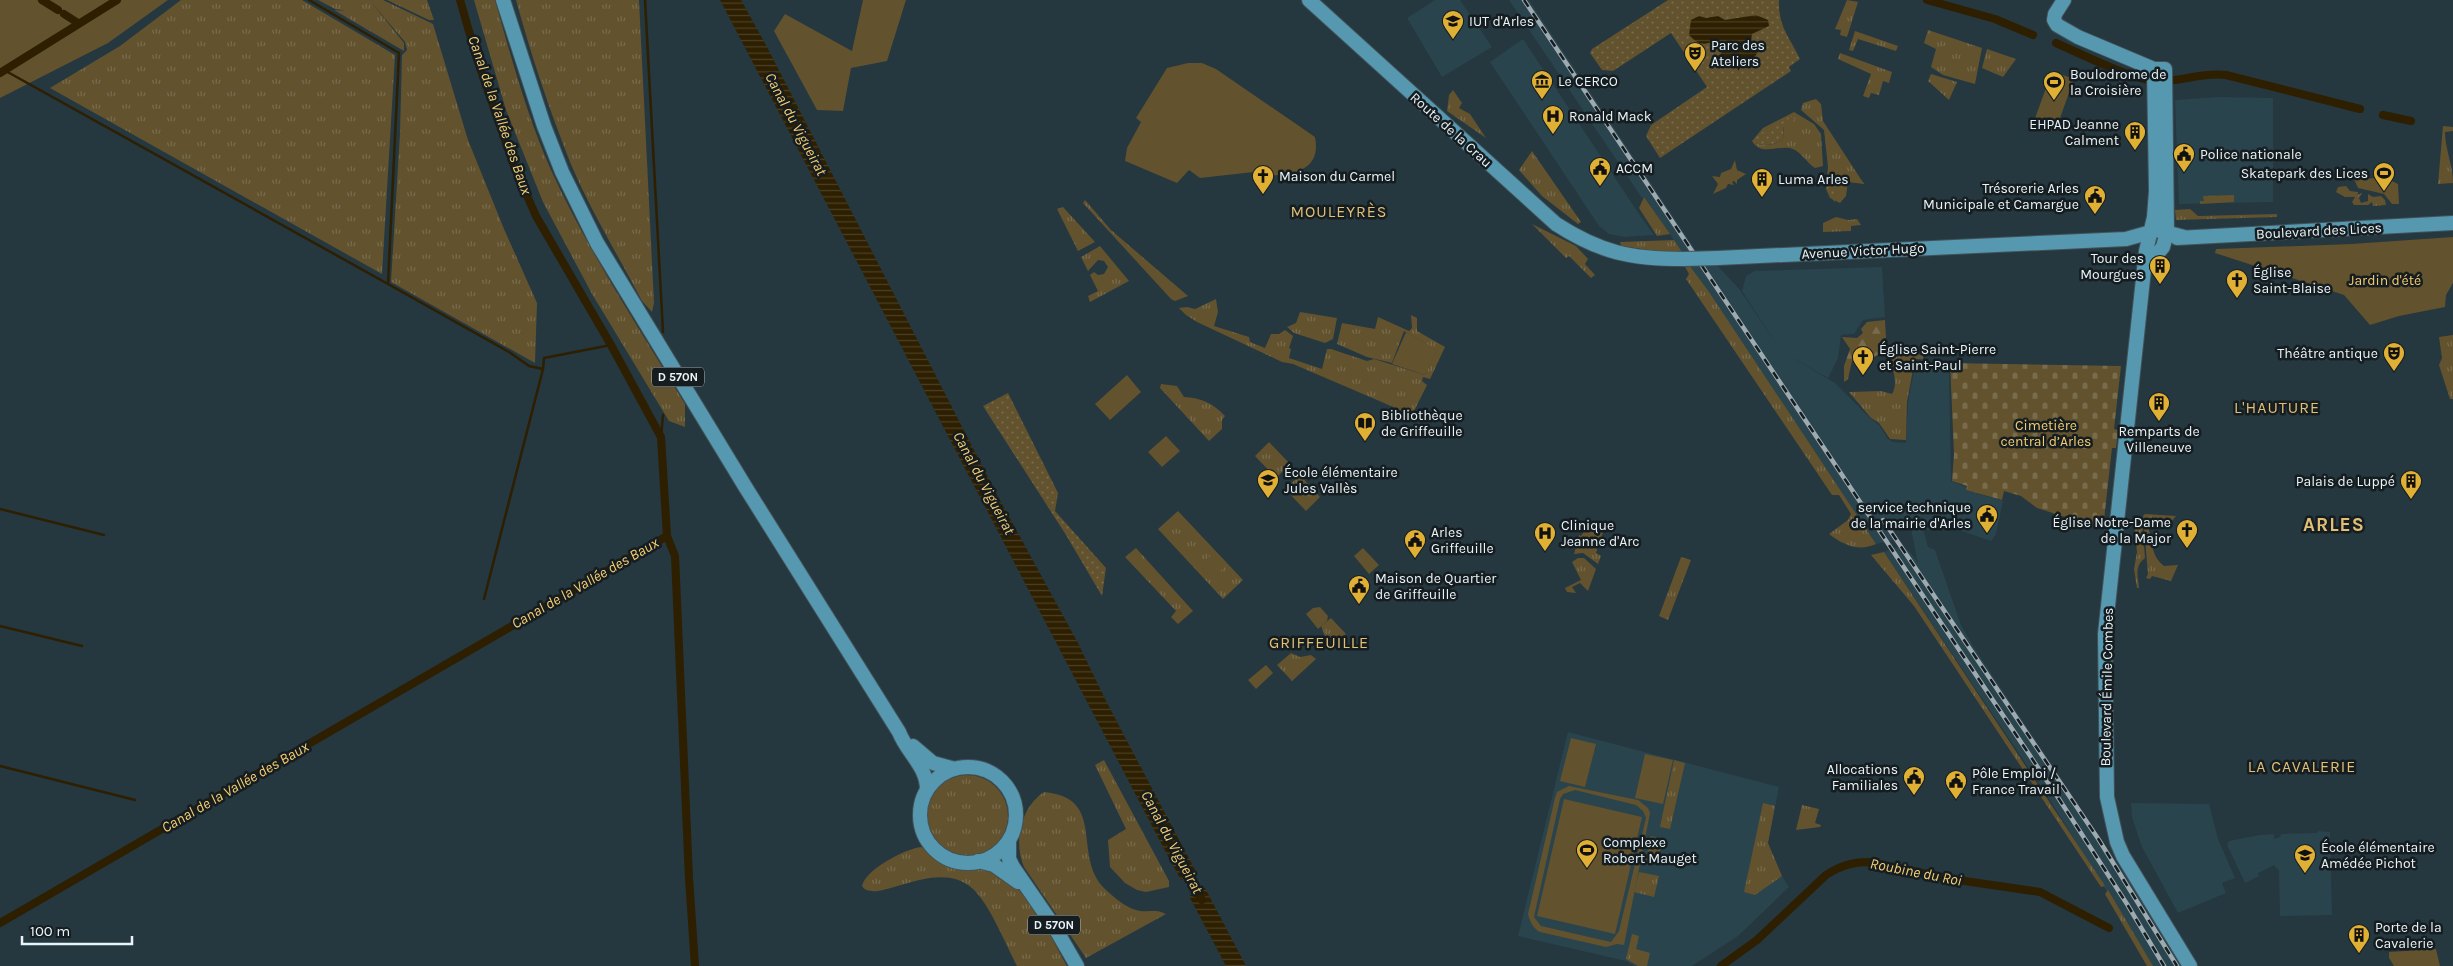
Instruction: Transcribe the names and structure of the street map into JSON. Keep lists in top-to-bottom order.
{
  "streets": {
    "main road": [
      "Route de la Crau",
      "Boulevard des Lices",
      "Avenue Victor Hugo",
      "D 570N",
      "Boulevard Émile Combes"
    ]
  },
  "crossings": [
    ["Route de la Crau", "Avenue Victor Hugo"],
    ["Boulevard des Lices", "Avenue Victor Hugo"],
    ["Boulevard des Lices", "Boulevard Émile Combes"],
    ["Avenue Victor Hugo", "Boulevard Émile Combes"]
  ],
  "districts": [
    "MOULEYRÈS",
    "L'HAUTURE",
    "ARLES",
    "GRIFFEUILLE",
    "LA CAVALERIE"
  ],
  "water": ["Canal de la Vallée des Baux", "Canal du Vigueirat", "Roubine du Roi"],
  "parks": ["Jardin d'été", "Cimetière central d’Arles"],
  "places": {
    "school or university": ["IUT d'Arles", "École élémentaire Jules Vallès", "École élémentaire Amédée Pichot"],
    "theatre": ["Parc des Ateliers", "Théâtre antique"],
    "museum": ["Le CERCO"],
    "sports": ["Boulodrome de la Croisière", "Skatepark des Lices", "Complexe Robert Mauget"],
    "hospital": ["Ronald Mack", "Clinique Jeanne d'Arc"],
    "building": [
      "EHPAD Jeanne Calment",
      "Luma Arles",
      "Tour des Mourgues",
      "Remparts de Villeneuve",
      "Palais de Luppé",
      "Porte de la Cavalerie"
    ],
    "public building": [
      "Police nationale",
      "ACCM",
      "Trésorerie Arles Municipale et Camargue",
      "service technique de la mairie d'Arles",
      "Arles Griffeuille",
      "Maison de Quartier de Griffeuille",
      "Allocations Familiales",
      "Pôle Emploi / France Travail"
    ],
    "church": [
      "Maison du Carmel",
      "Église Saint-Blaise",
      "Église Saint-Pierre et Saint-Paul",
      "Église Notre-Dame de la Major"
    ],
    "library": ["Bibliothèque de Griffeuille"]
  },
  "scale_bar": "100 m"
}
